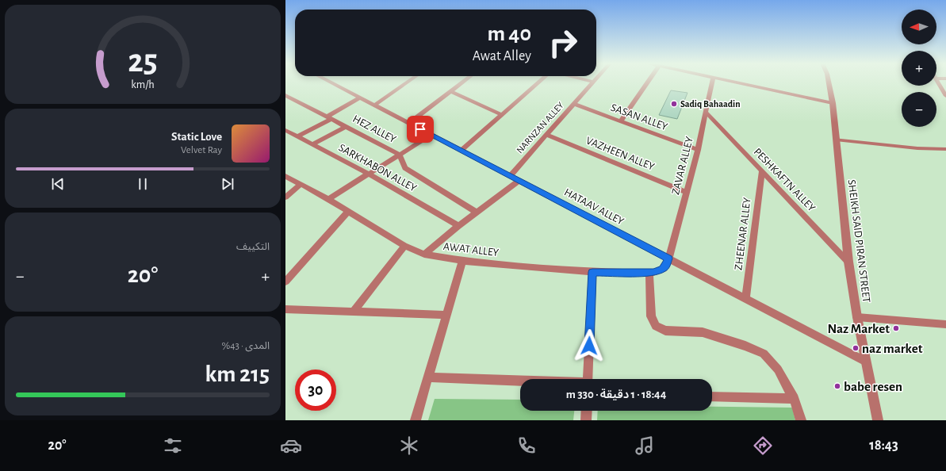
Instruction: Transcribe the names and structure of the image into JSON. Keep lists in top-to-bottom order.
{
  "streets": {
    "street": [
      "SASAN ALLEY",
      "NARNZAN ALLEY",
      "HEZ ALLEY",
      "VAZHEEN ALLEY",
      "ZAVAR ALLEY",
      "SARKHABON ALLEY",
      "PESHKAFTN ALLEY",
      "HATAAV ALLEY",
      "ZHEENAR ALLEY",
      "SHEIKH SAID PIRAN STREET",
      "AWAT ALLEY"
    ]
  },
  "crossings": [
    ["SASAN ALLEY", "NARNZAN ALLEY"],
    ["SASAN ALLEY", "ZAVAR ALLEY"],
    ["NARNZAN ALLEY", "VAZHEEN ALLEY"],
    ["NARNZAN ALLEY", "HATAAV ALLEY"],
    ["VAZHEEN ALLEY", "ZAVAR ALLEY"],
    ["ZAVAR ALLEY", "PESHKAFTN ALLEY"],
    ["ZAVAR ALLEY", "HATAAV ALLEY"],
    ["ZAVAR ALLEY", "AWAT ALLEY"],
    ["PESHKAFTN ALLEY", "ZHEENAR ALLEY"],
    ["PESHKAFTN ALLEY", "SHEIKH SAID PIRAN STREET"],
    ["HATAAV ALLEY", "ZHEENAR ALLEY"],
    ["HATAAV ALLEY", "SHEIKH SAID PIRAN STREET"],
    ["HATAAV ALLEY", "AWAT ALLEY"]
  ],
  "places": [
    "Sadiq Bahaadin",
    "Naz Market",
    "naz market",
    "babe resen"
  ],
  "north": "left",
  "page": {
    "map_buttons": ["+", "−"],
    "turn": ["40 m", "Awat Alley"],
    "song": ["Static Love", "Velvet Ray"],
    "tile": [
      "التكييف",
      ["المدى · 43%", "215 km"]
    ],
    "heat": ["−", "20°", "+"],
    "limit": "30",
    "trip": "18:44 · 1 دقيقة · 330 m",
    "tabs": ["18:43", "20°"],
    "gauge": ["25", "km/h"]
  }
}
